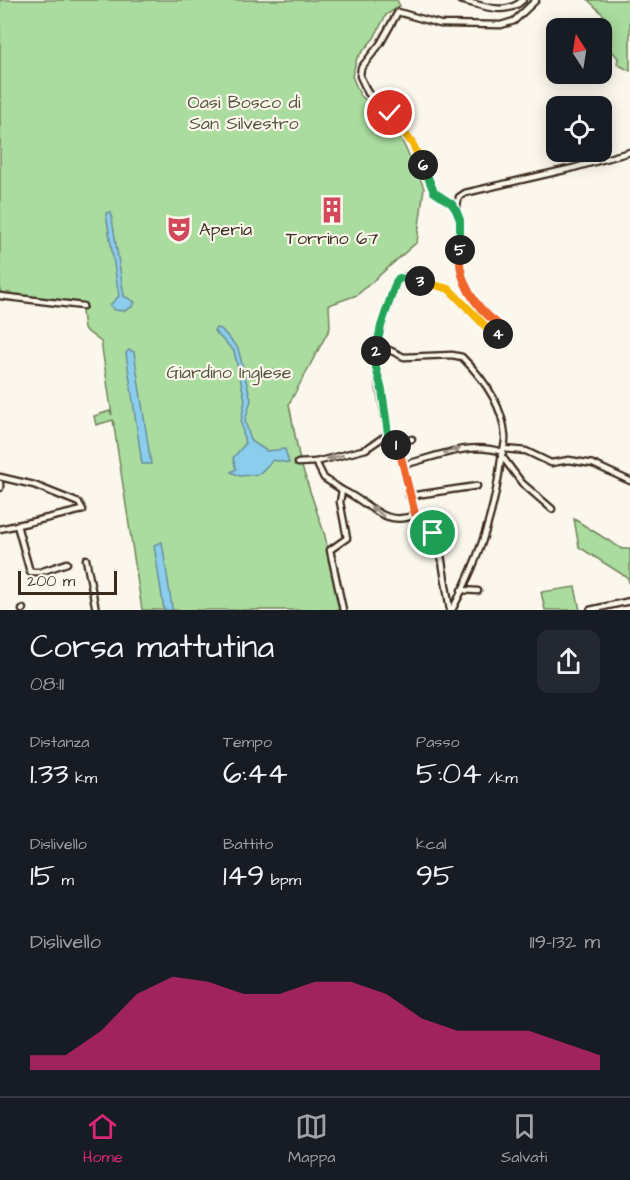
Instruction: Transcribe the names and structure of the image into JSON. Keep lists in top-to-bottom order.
{
  "parks": ["Oasi Bosco di San Silvestro", "Giardino Inglese"],
  "places": {
    "building": ["Torrino 67"],
    "theatre": ["Aperia"]
  },
  "scale_bar": "200 m",
  "north": "top",
  "page": {
    "pins": [
      "6",
      "5",
      "3",
      "4",
      "2",
      "1"
    ],
    "scale": "200 m",
    "heading": ["Corsa mattutina", "08:11"],
    "stats": [
      ["Distanza", "1.33 km"],
      ["Tempo", "6:44"],
      ["Passo", "5:04 /km"],
      ["Dislivello", "15 m"],
      ["Battito", "149 bpm"],
      ["kcal", "95"]
    ],
    "chart": ["Dislivello", "119–132 m"],
    "tabs": ["Home", "Mappa", "Salvati"]
  }
}
